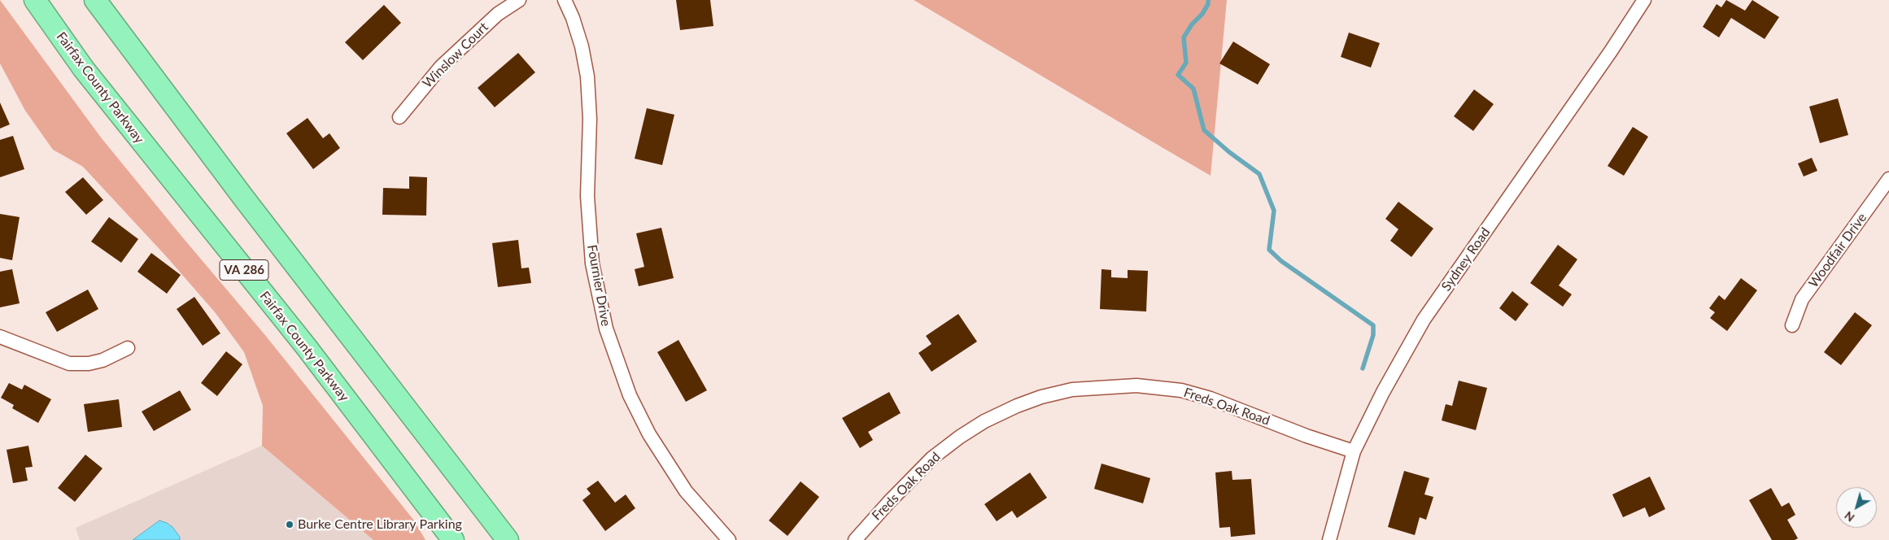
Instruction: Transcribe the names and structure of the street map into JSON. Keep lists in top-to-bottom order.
{
  "streets": {
    "highway": ["Fairfax County Parkway", "VA 286"],
    "street": [
      "Winslow Court",
      "Woodfair Drive",
      "Sydney Road",
      "Fournier Drive",
      "Freds Oak Road"
    ]
  },
  "crossings": [
    ["Sydney Road", "Freds Oak Road"]
  ],
  "places": ["Burke Centre Library Parking"],
  "north": "bottom left"
}
